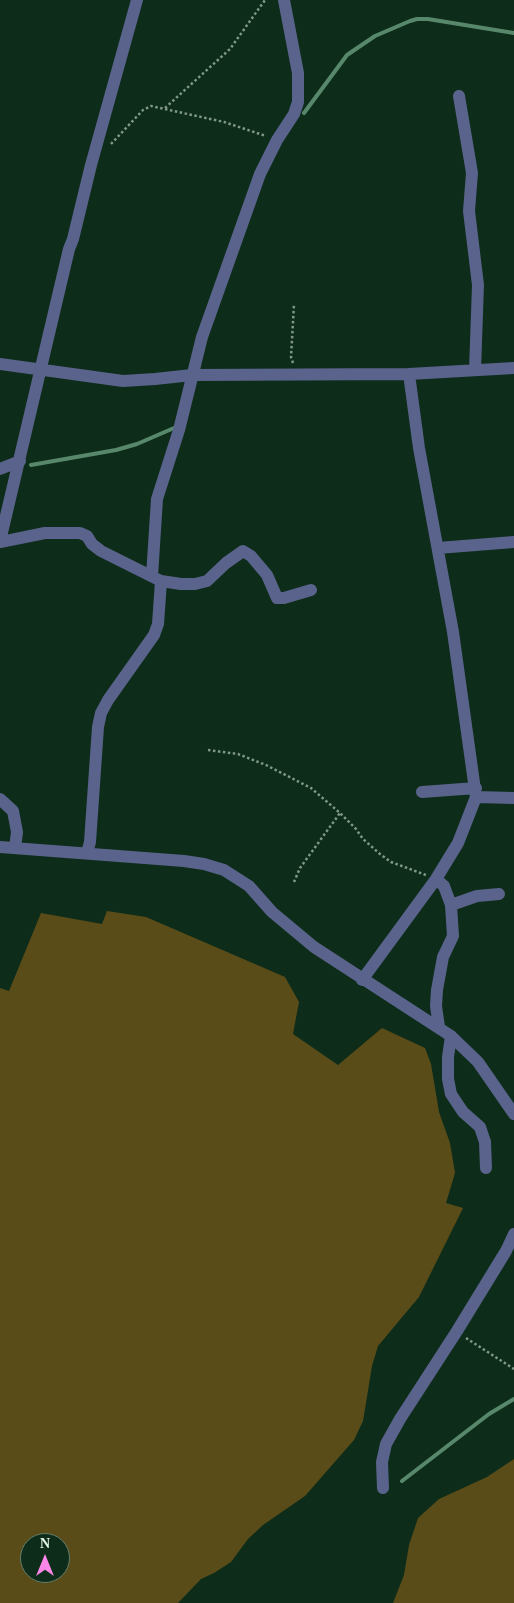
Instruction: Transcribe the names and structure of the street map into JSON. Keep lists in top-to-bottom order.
{
  "north": "top"
}
